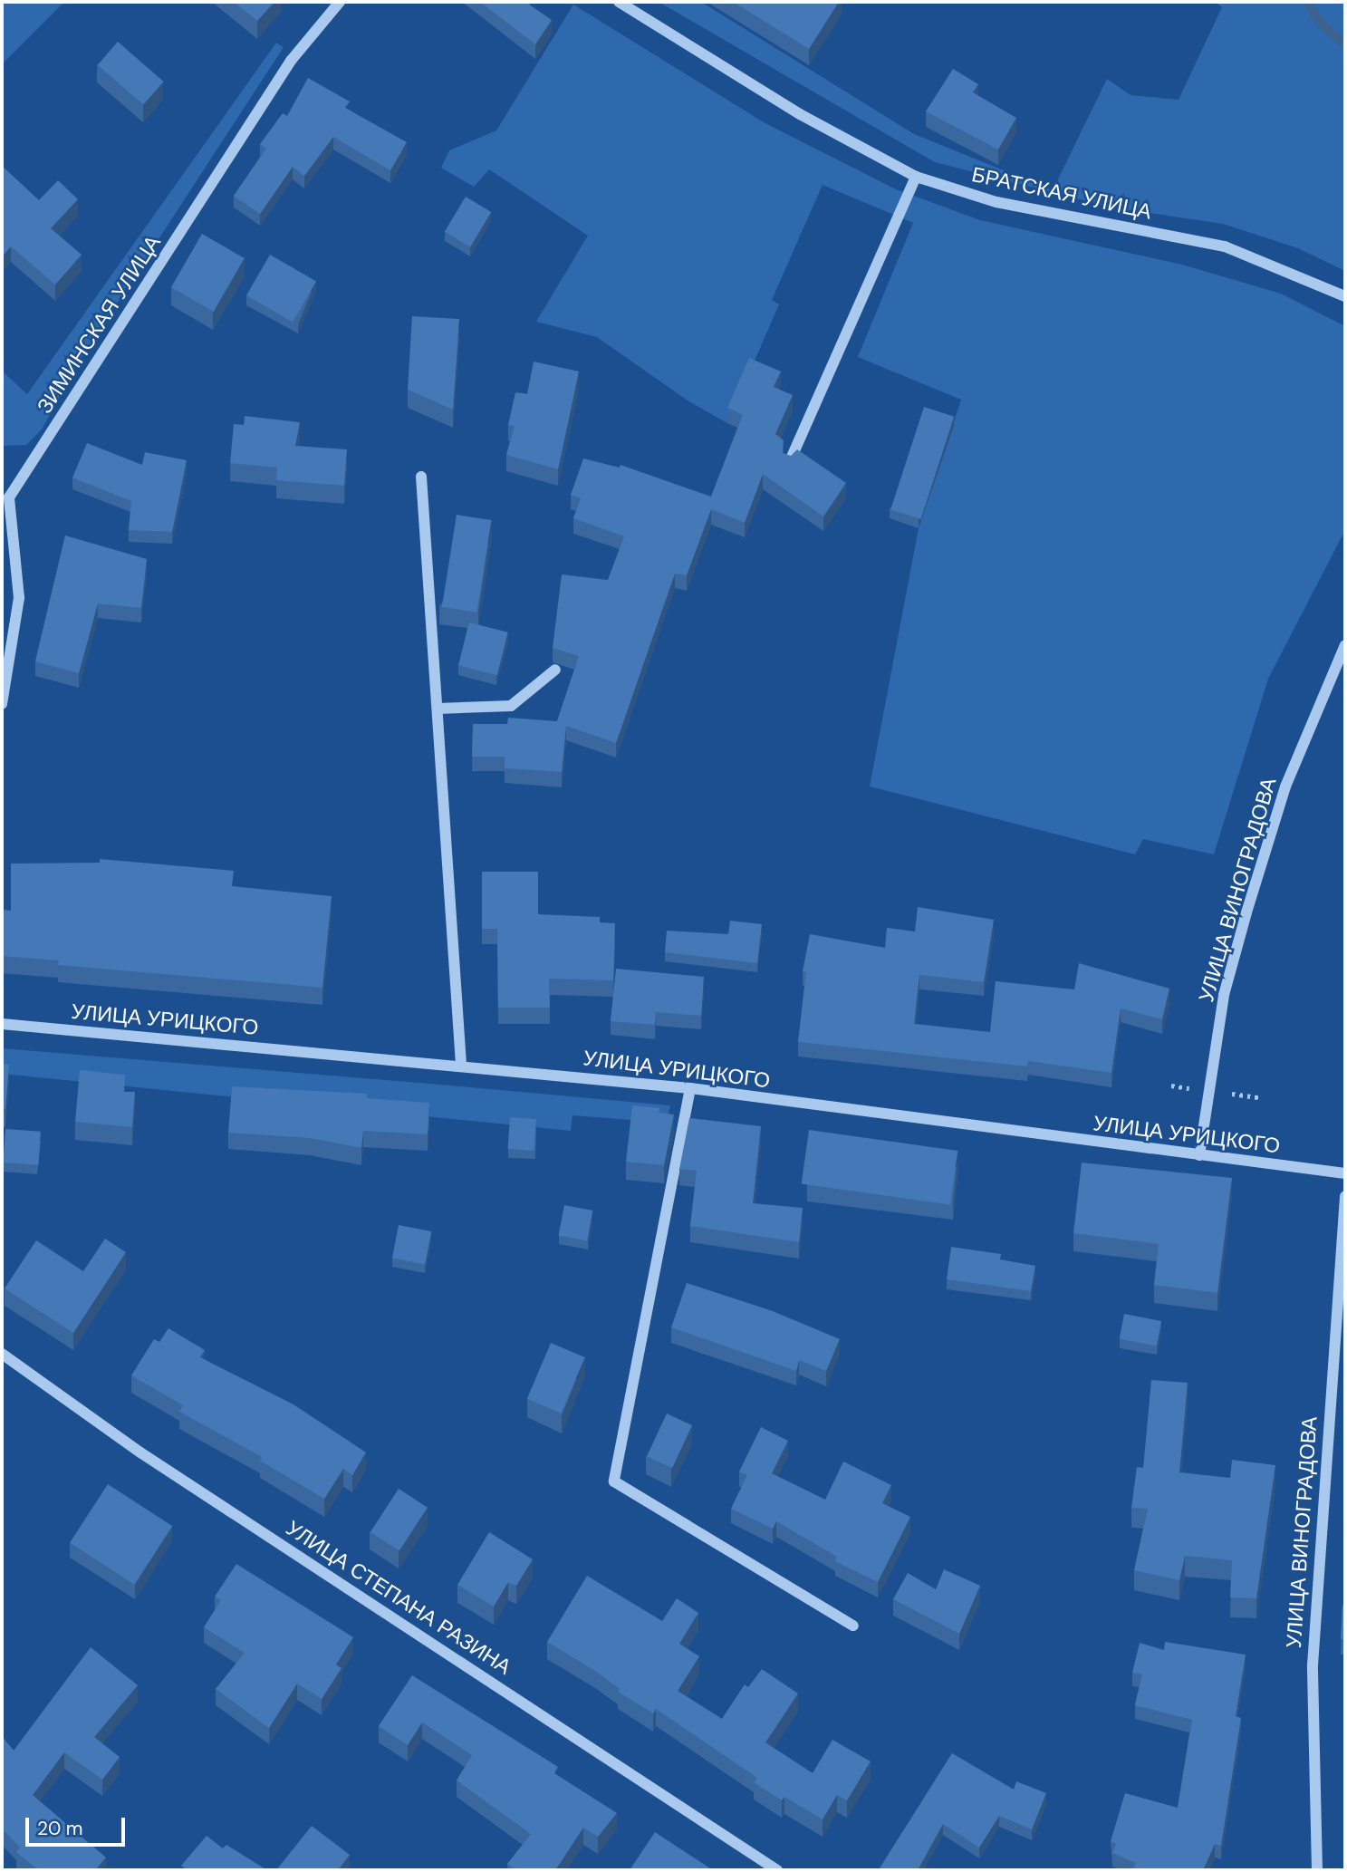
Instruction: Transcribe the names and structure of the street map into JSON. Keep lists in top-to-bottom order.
{
  "streets": {
    "street": [
      "БРАТСКАЯ УЛИЦА",
      "ЗИМИНСКАЯ УЛИЦА",
      "УЛИЦА ВИНОГРАДОВА",
      "УЛИЦА УРИЦКОГО",
      "УЛИЦА СТЕПАНА РАЗИНА"
    ]
  },
  "crossings": [
    ["УЛИЦА ВИНОГРАДОВА", "УЛИЦА УРИЦКОГО"]
  ],
  "scale_bar": "20 m"
}
